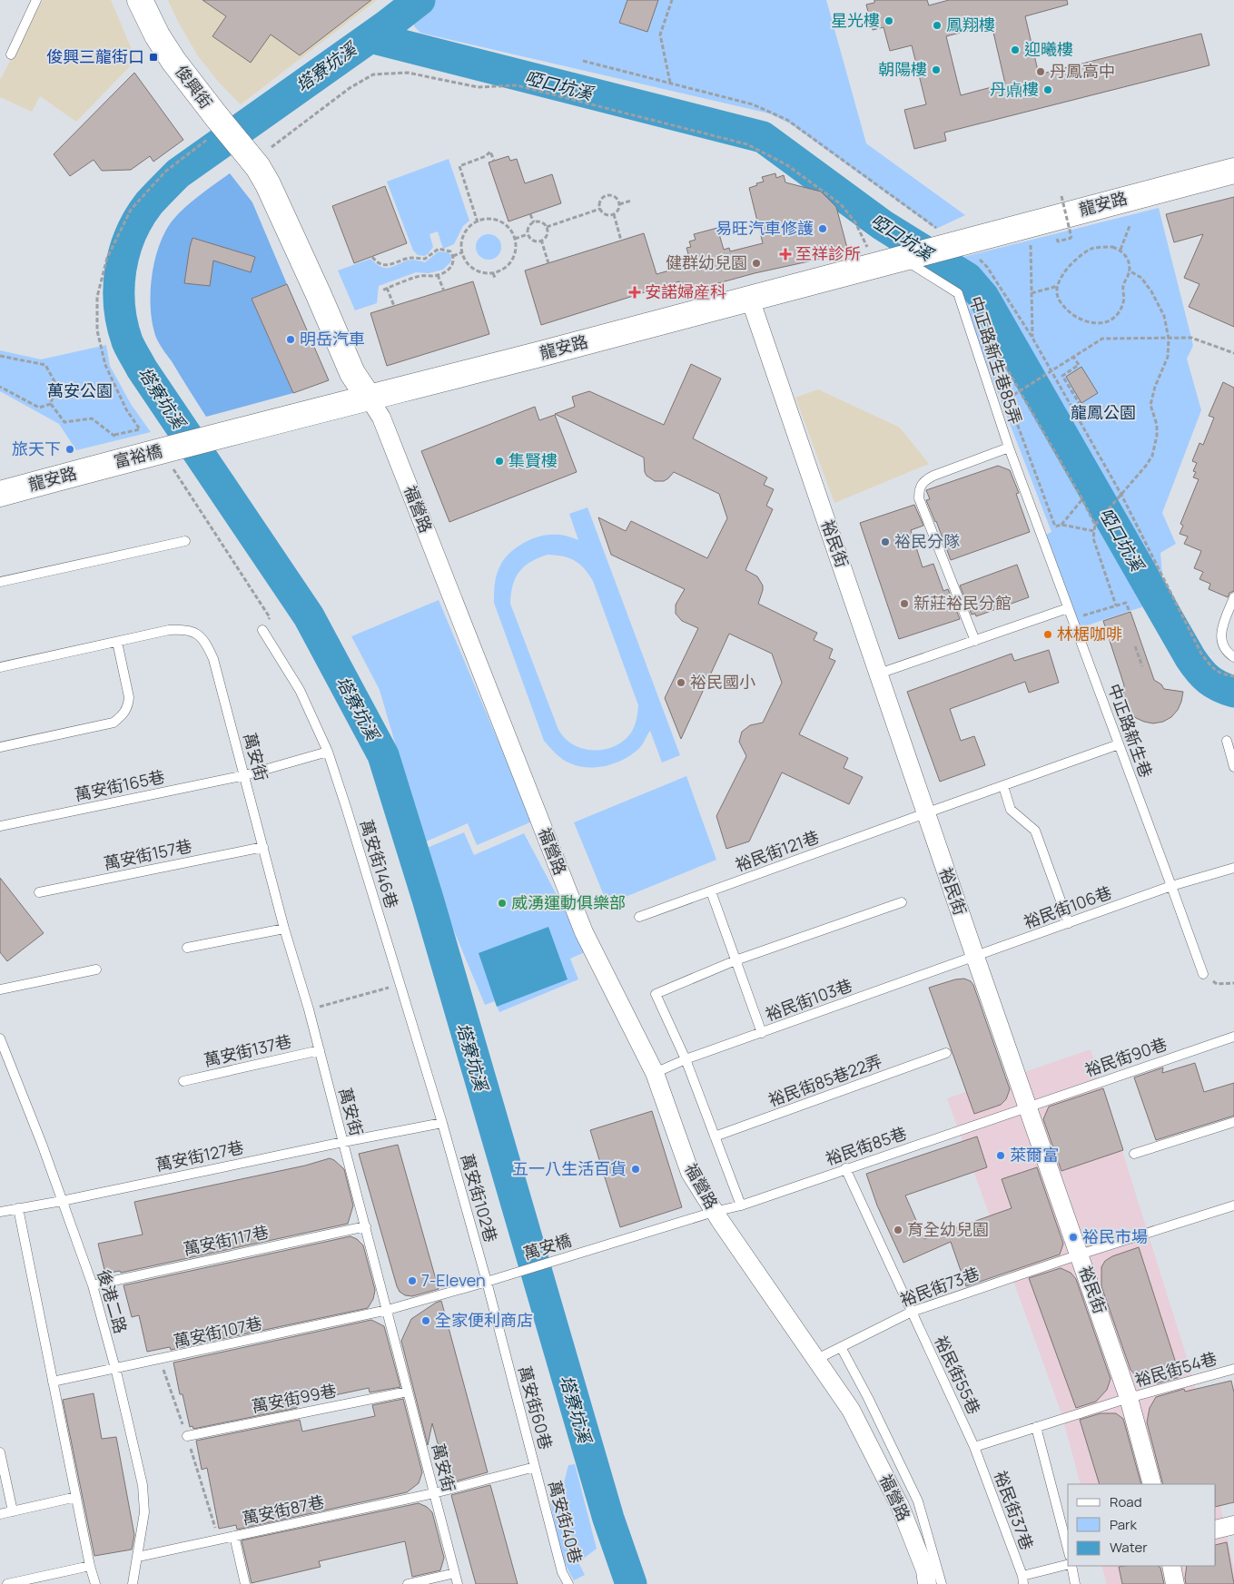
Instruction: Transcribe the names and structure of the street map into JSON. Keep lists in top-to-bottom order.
{
  "streets": {
    "street": [
      "俊興街",
      "龍安路",
      "富裕橋",
      "福營路",
      "裕民街"
    ],
    "lane": [
      "中正路新生巷85弄",
      "中正路新生巷",
      "萬安街",
      "萬安街165巷",
      "裕民街121巷",
      "萬安街157巷",
      "萬安街146巷",
      "裕民街106巷",
      "裕民街103巷",
      "萬安街137巷",
      "裕民街90巷",
      "裕民街85巷22弄",
      "裕民街85巷",
      "萬安街127巷",
      "萬安街102巷",
      "萬安街117巷",
      "萬安橋",
      "裕民街73巷",
      "後港二路",
      "萬安街107巷",
      "裕民街54巷",
      "裕民街55巷",
      "萬安街99巷",
      "萬安街60巷",
      "萬安街87巷",
      "裕民街37巷",
      "萬安街40巷"
    ]
  },
  "crossings": [
    ["俊興街", "福營路"],
    ["龍安路", "中正路新生巷85弄"],
    ["龍安路", "富裕橋"],
    ["龍安路", "福營路"],
    ["龍安路", "裕民街"],
    ["中正路新生巷85弄", "中正路新生巷"],
    ["福營路", "裕民街103巷"],
    ["福營路", "裕民街85巷"],
    ["福營路", "萬安橋"],
    ["福營路", "裕民街73巷"],
    ["裕民街", "裕民街121巷"],
    ["裕民街", "裕民街106巷"],
    ["裕民街", "裕民街103巷"],
    ["裕民街", "裕民街90巷"],
    ["裕民街", "裕民街85巷"],
    ["裕民街", "裕民街73巷"],
    ["裕民街", "裕民街54巷"],
    ["中正路新生巷", "裕民街106巷"],
    ["萬安街", "萬安街165巷"],
    ["萬安街", "萬安街157巷"],
    ["萬安街", "萬安街137巷"],
    ["萬安街", "萬安街127巷"],
    ["萬安街", "萬安街117巷"],
    ["萬安街", "萬安橋"],
    ["萬安街", "萬安街107巷"],
    ["萬安街", "萬安街99巷"],
    ["萬安街", "萬安街60巷"],
    ["萬安街", "萬安街87巷"],
    ["萬安街146巷", "萬安街102巷"],
    ["裕民街106巷", "裕民街103巷"],
    ["裕民街90巷", "裕民街85巷"],
    ["裕民街85巷", "萬安橋"],
    ["裕民街85巷", "裕民街55巷"],
    ["萬安街127巷", "後港二路"],
    ["萬安街102巷", "萬安橋"],
    ["萬安街102巷", "萬安街60巷"],
    ["萬安街117巷", "後港二路"],
    ["萬安橋", "萬安街107巷"],
    ["萬安橋", "萬安街60巷"],
    ["裕民街73巷", "裕民街55巷"],
    ["後港二路", "萬安街107巷"],
    ["後港二路", "萬安街87巷"],
    ["裕民街55巷", "裕民街37巷"],
    ["萬安街60巷", "萬安街87巷"],
    ["萬安街60巷", "萬安街40巷"]
  ],
  "water": ["塔寮坑溪", "啞口坑溪"],
  "parks": ["萬安公園", "龍鳳公園"],
  "places": {
    "other": [
      "星光樓",
      "鳳翔樓",
      "迎曦樓",
      "朝陽樓",
      "丹鳳高中",
      "丹鼑樓",
      "易旺汽車修護",
      "健群幼兒園",
      "明岳汽車",
      "旅天下",
      "集賢樓",
      "裕民分隊",
      "新莊裕民分館",
      "林椐咖啡",
      "裕民國小",
      "威湧運動俱樂部",
      "萊爾富",
      "五一八生活百貨",
      "育全幼兒園",
      "裕民市場",
      "7-Eleven",
      "全家便利商店"
    ],
    "transit": ["俊興三龍街口"],
    "health": ["至祥診所", "安諾婦産科"]
  },
  "legend": ["Road", "Park", "Water"]
}
